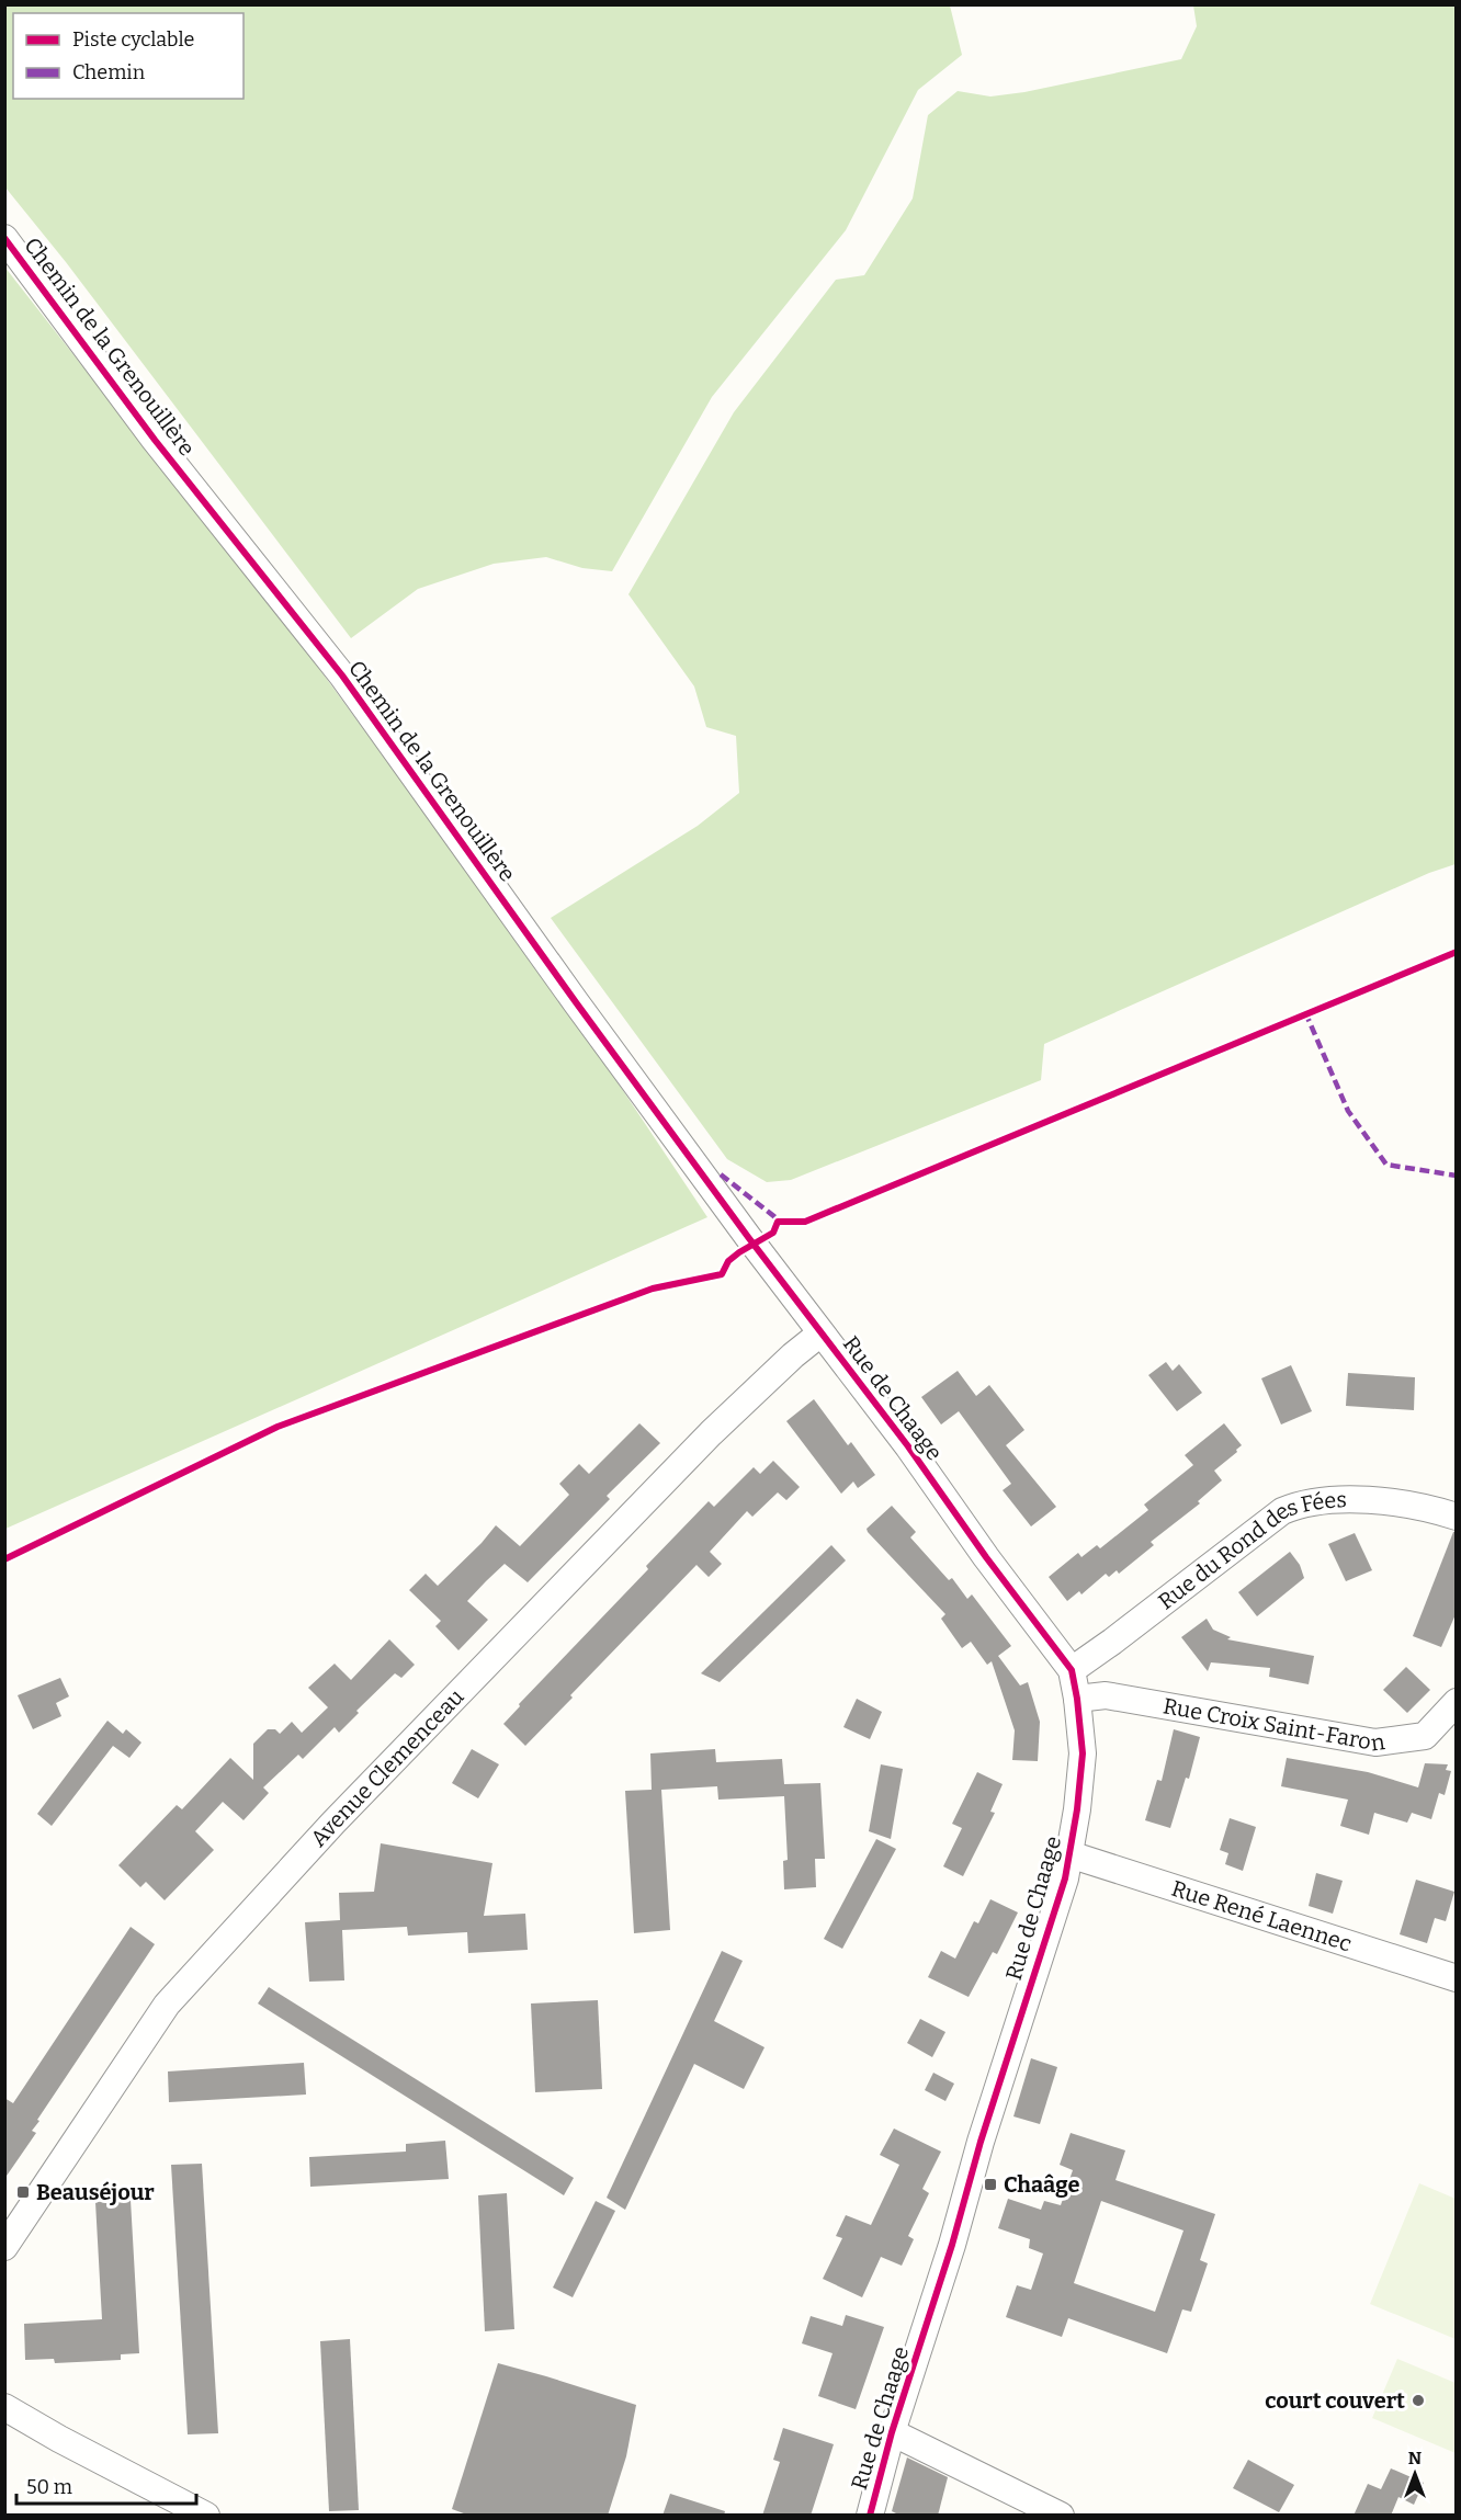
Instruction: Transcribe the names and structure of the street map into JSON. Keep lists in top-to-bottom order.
{
  "streets": {
    "street": [
      "Chemin de la Grenouillère",
      "Rue de Chaage",
      "Rue du Rond des Fées",
      "Rue Croix Saint-Faron",
      "Avenue Clemenceau",
      "Rue René Laennec"
    ]
  },
  "crossings": [
    ["Chemin de la Grenouillère", "Rue de Chaage"],
    ["Chemin de la Grenouillère", "Avenue Clemenceau"],
    ["Rue de Chaage", "Rue du Rond des Fées"],
    ["Rue de Chaage", "Rue Croix Saint-Faron"],
    ["Rue de Chaage", "Avenue Clemenceau"],
    ["Rue de Chaage", "Rue René Laennec"]
  ],
  "places": {
    "transit": ["Chaâge", "Beauséjour"],
    "other": ["court couvert"]
  },
  "legend": ["Piste cyclable", "Chemin"],
  "scale_bar": "50 m",
  "north": "top"
}
